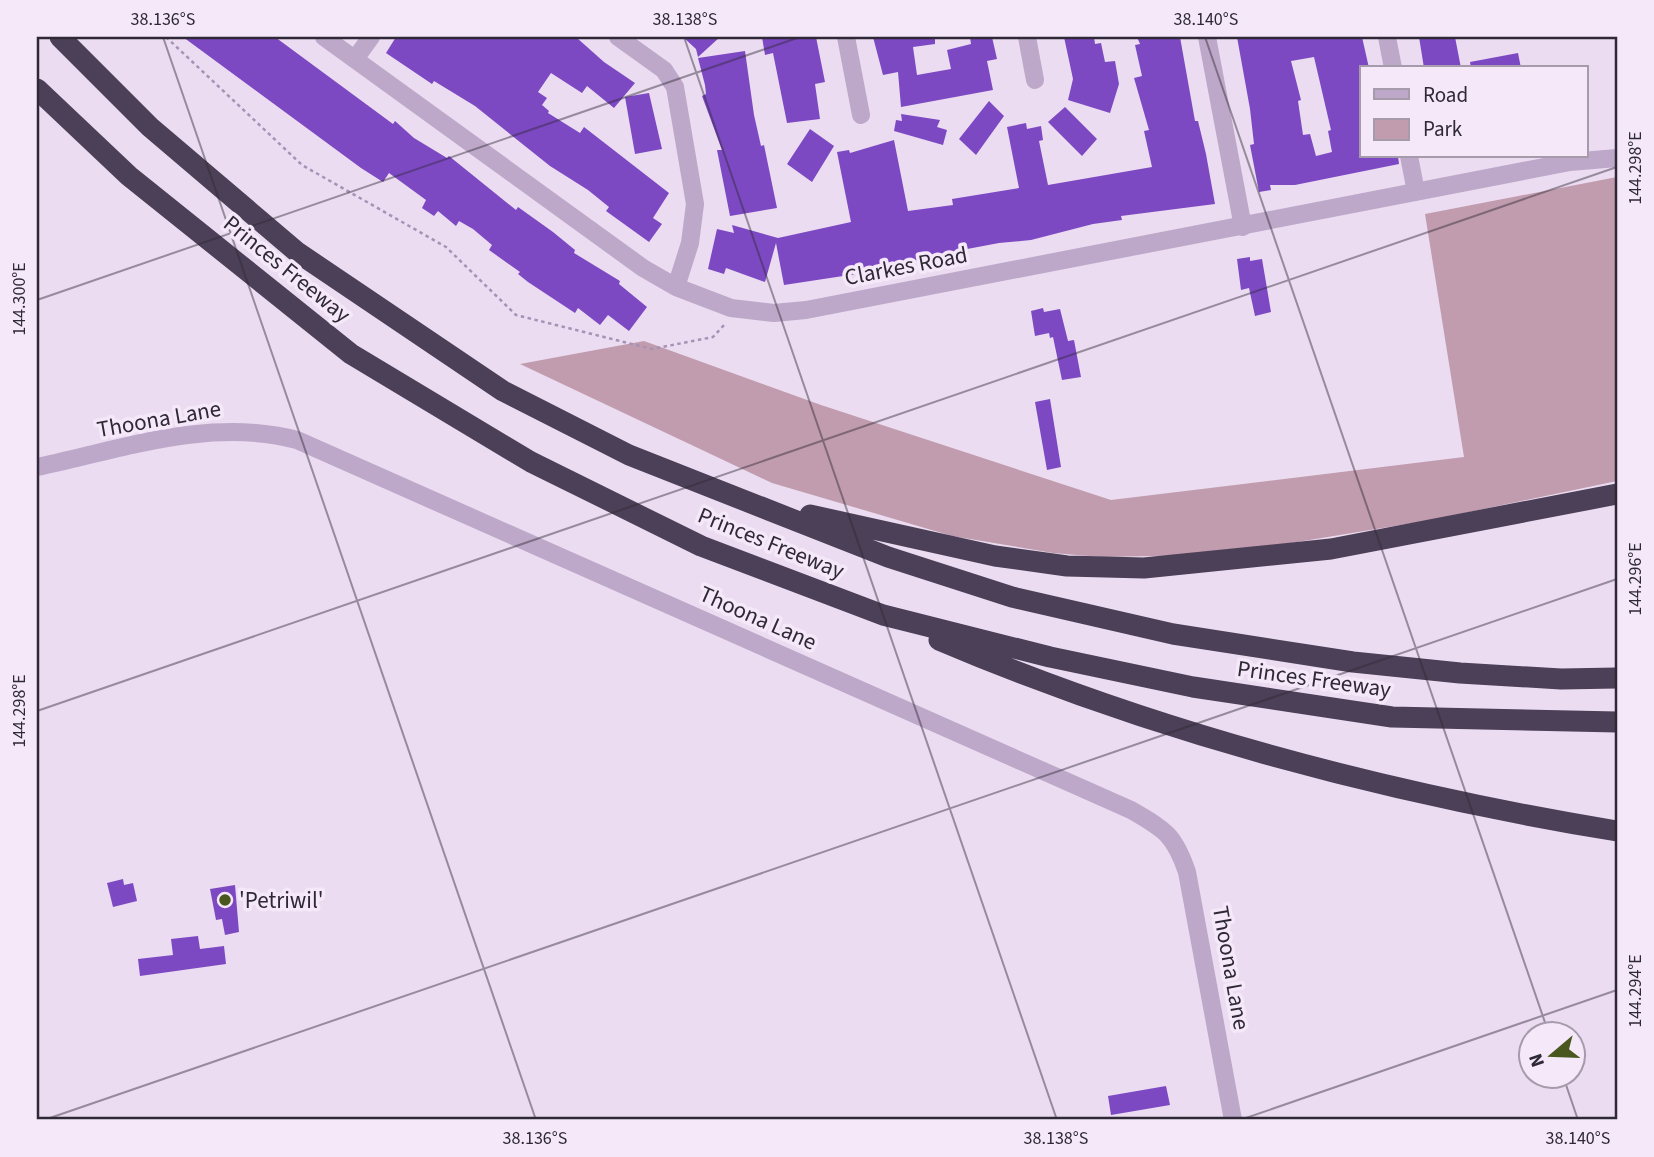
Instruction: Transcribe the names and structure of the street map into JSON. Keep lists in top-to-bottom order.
{
  "streets": {
    "highway": ["Princes Freeway"],
    "street": ["Clarkes Road", "Thoona Lane"]
  },
  "places": ["'Petriwil'"],
  "legend": ["Road", "Park"],
  "north": "left",
  "coordinates": [
    "38.136°S",
    "38.138°S",
    "38.140°S",
    "144.298°E",
    "144.300°E",
    "144.296°E",
    "144.294°E"
  ]
}
